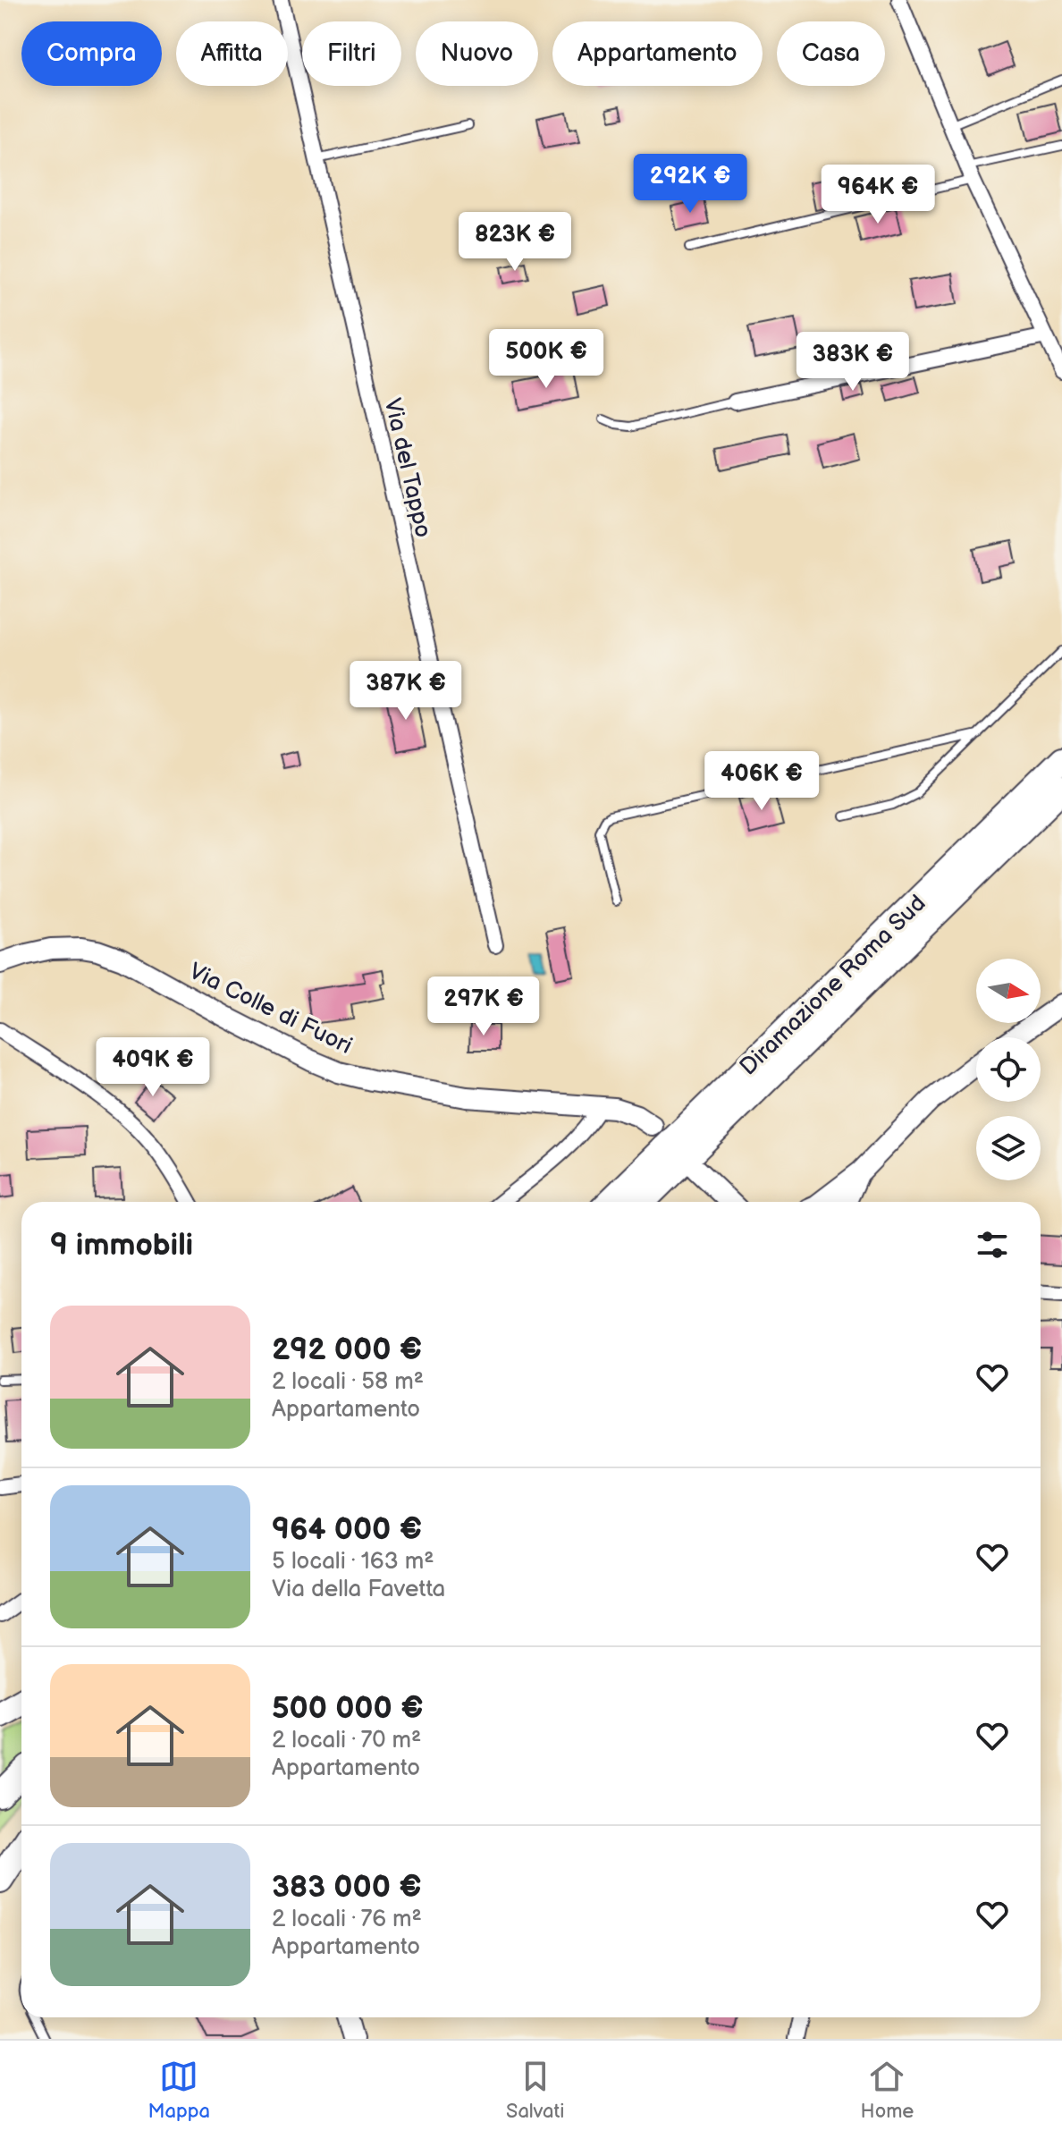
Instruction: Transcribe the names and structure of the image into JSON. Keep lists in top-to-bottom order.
{
  "streets": {
    "highway": ["Diramazione Roma Sud"],
    "street": ["Via del Tappo", "Via Colle di Fuori"]
  },
  "north": "right",
  "page": {
    "chip": [
      "Compra",
      "Affitta",
      "Filtri",
      "Nuovo",
      "Appartamento",
      "Casa"
    ],
    "price": [
      "292K €",
      "964K €",
      "823K €",
      "500K €",
      "383K €",
      "387K €",
      "406K €",
      "297K €",
      "409K €"
    ],
    "heading": "9 immobili",
    "list": [
      {
        "name": "292 000 €",
        "note": "2 locali · 58 m² · Appartamento"
      },
      {
        "name": "964 000 €",
        "note": "5 locali · 163 m² · Via della Favetta"
      },
      {
        "name": "500 000 €",
        "note": "2 locali · 70 m² · Appartamento"
      },
      {
        "name": "383 000 €",
        "note": "2 locali · 76 m² · Appartamento"
      }
    ],
    "tabs": ["Mappa", "Salvati", "Home"]
  }
}
